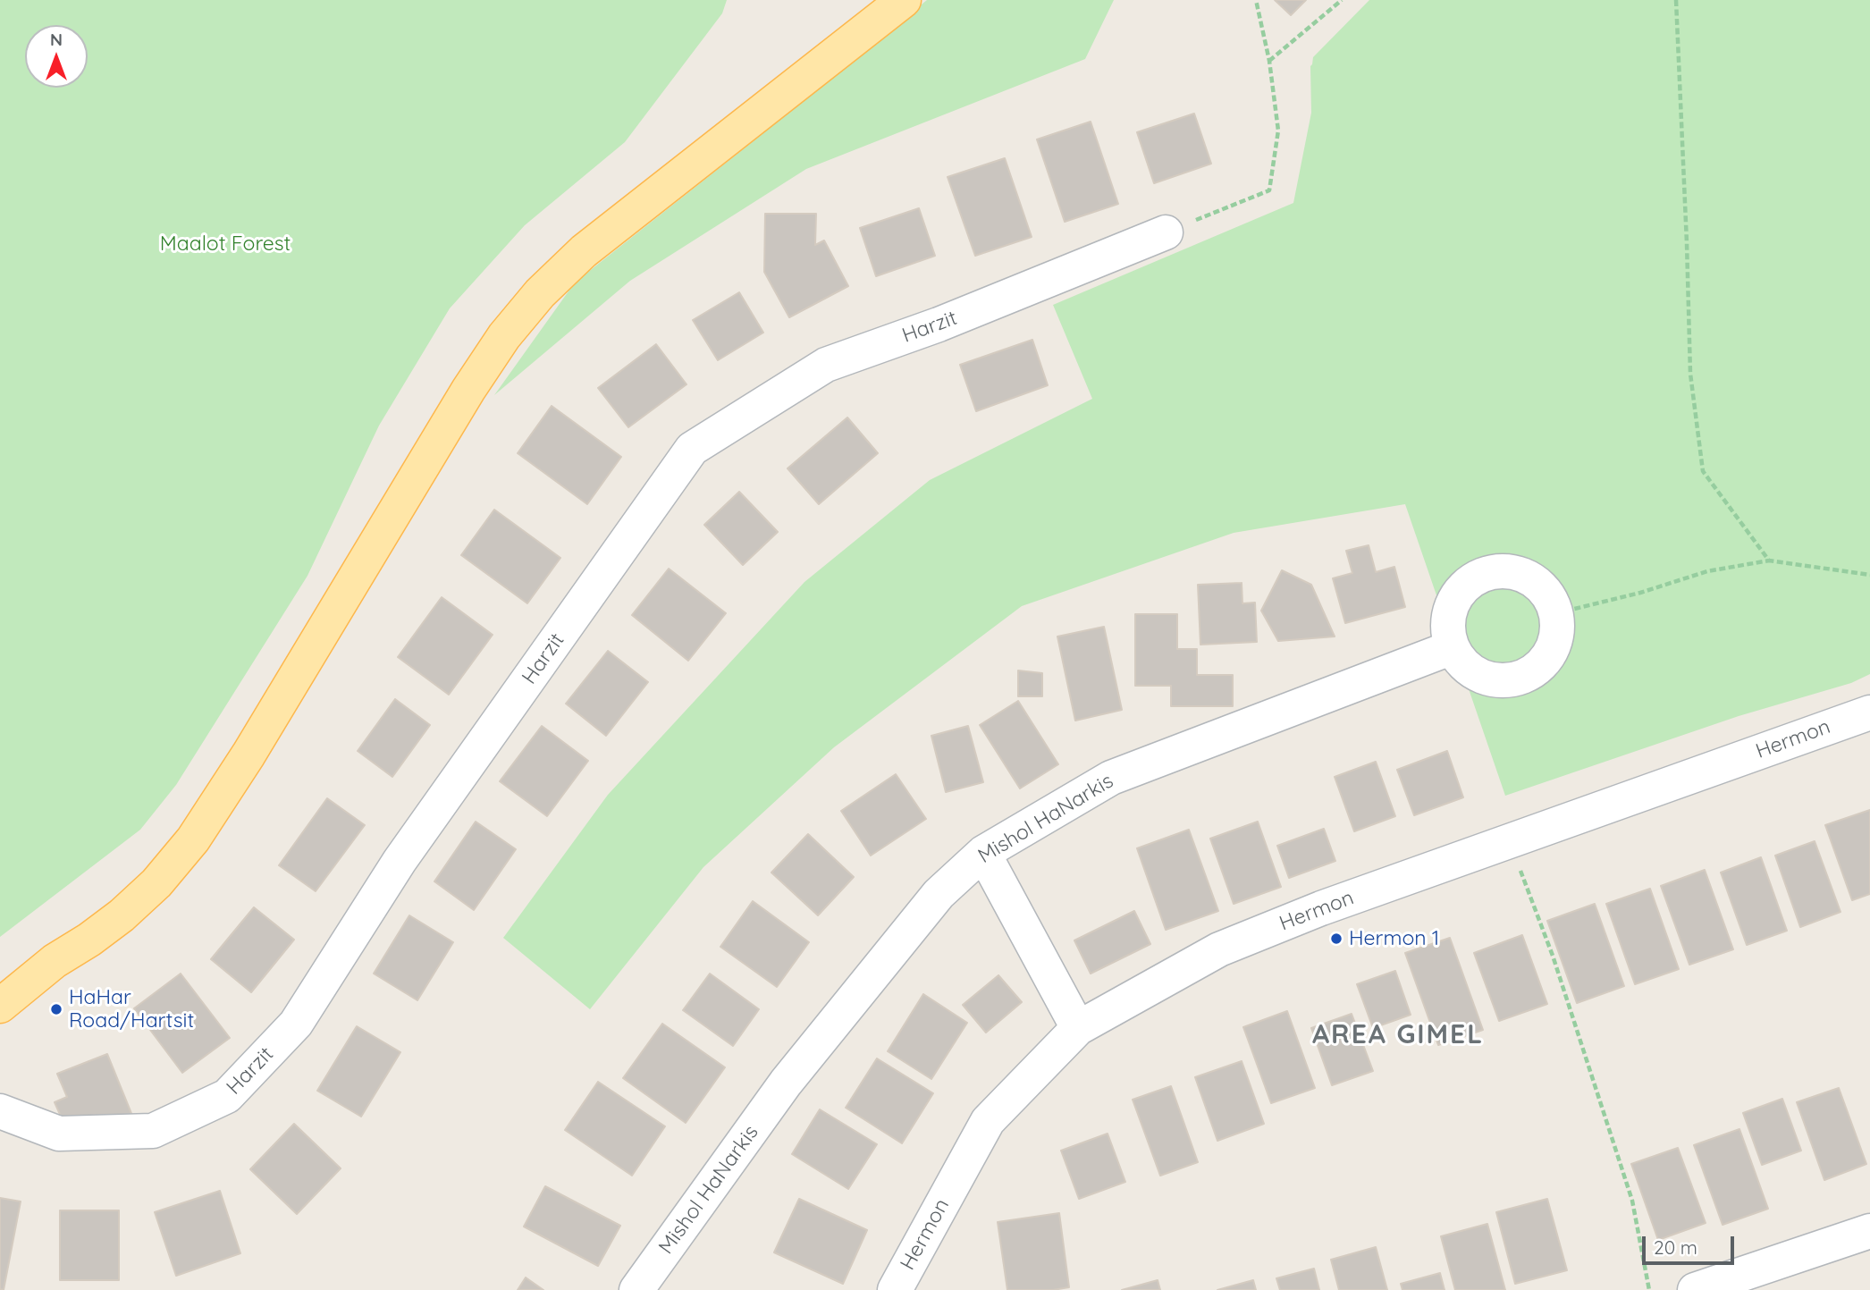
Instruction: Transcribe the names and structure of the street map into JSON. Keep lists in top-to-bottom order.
{
  "streets": {
    "street": ["Harzit", "Hermon", "Mishol HaNarkis"]
  },
  "districts": ["AREA GIMEL"],
  "parks": ["Maalot Forest"],
  "places": ["Hermon 1", "HaHar Road/Hartsit"],
  "scale_bar": "20 m",
  "north": "top"
}
